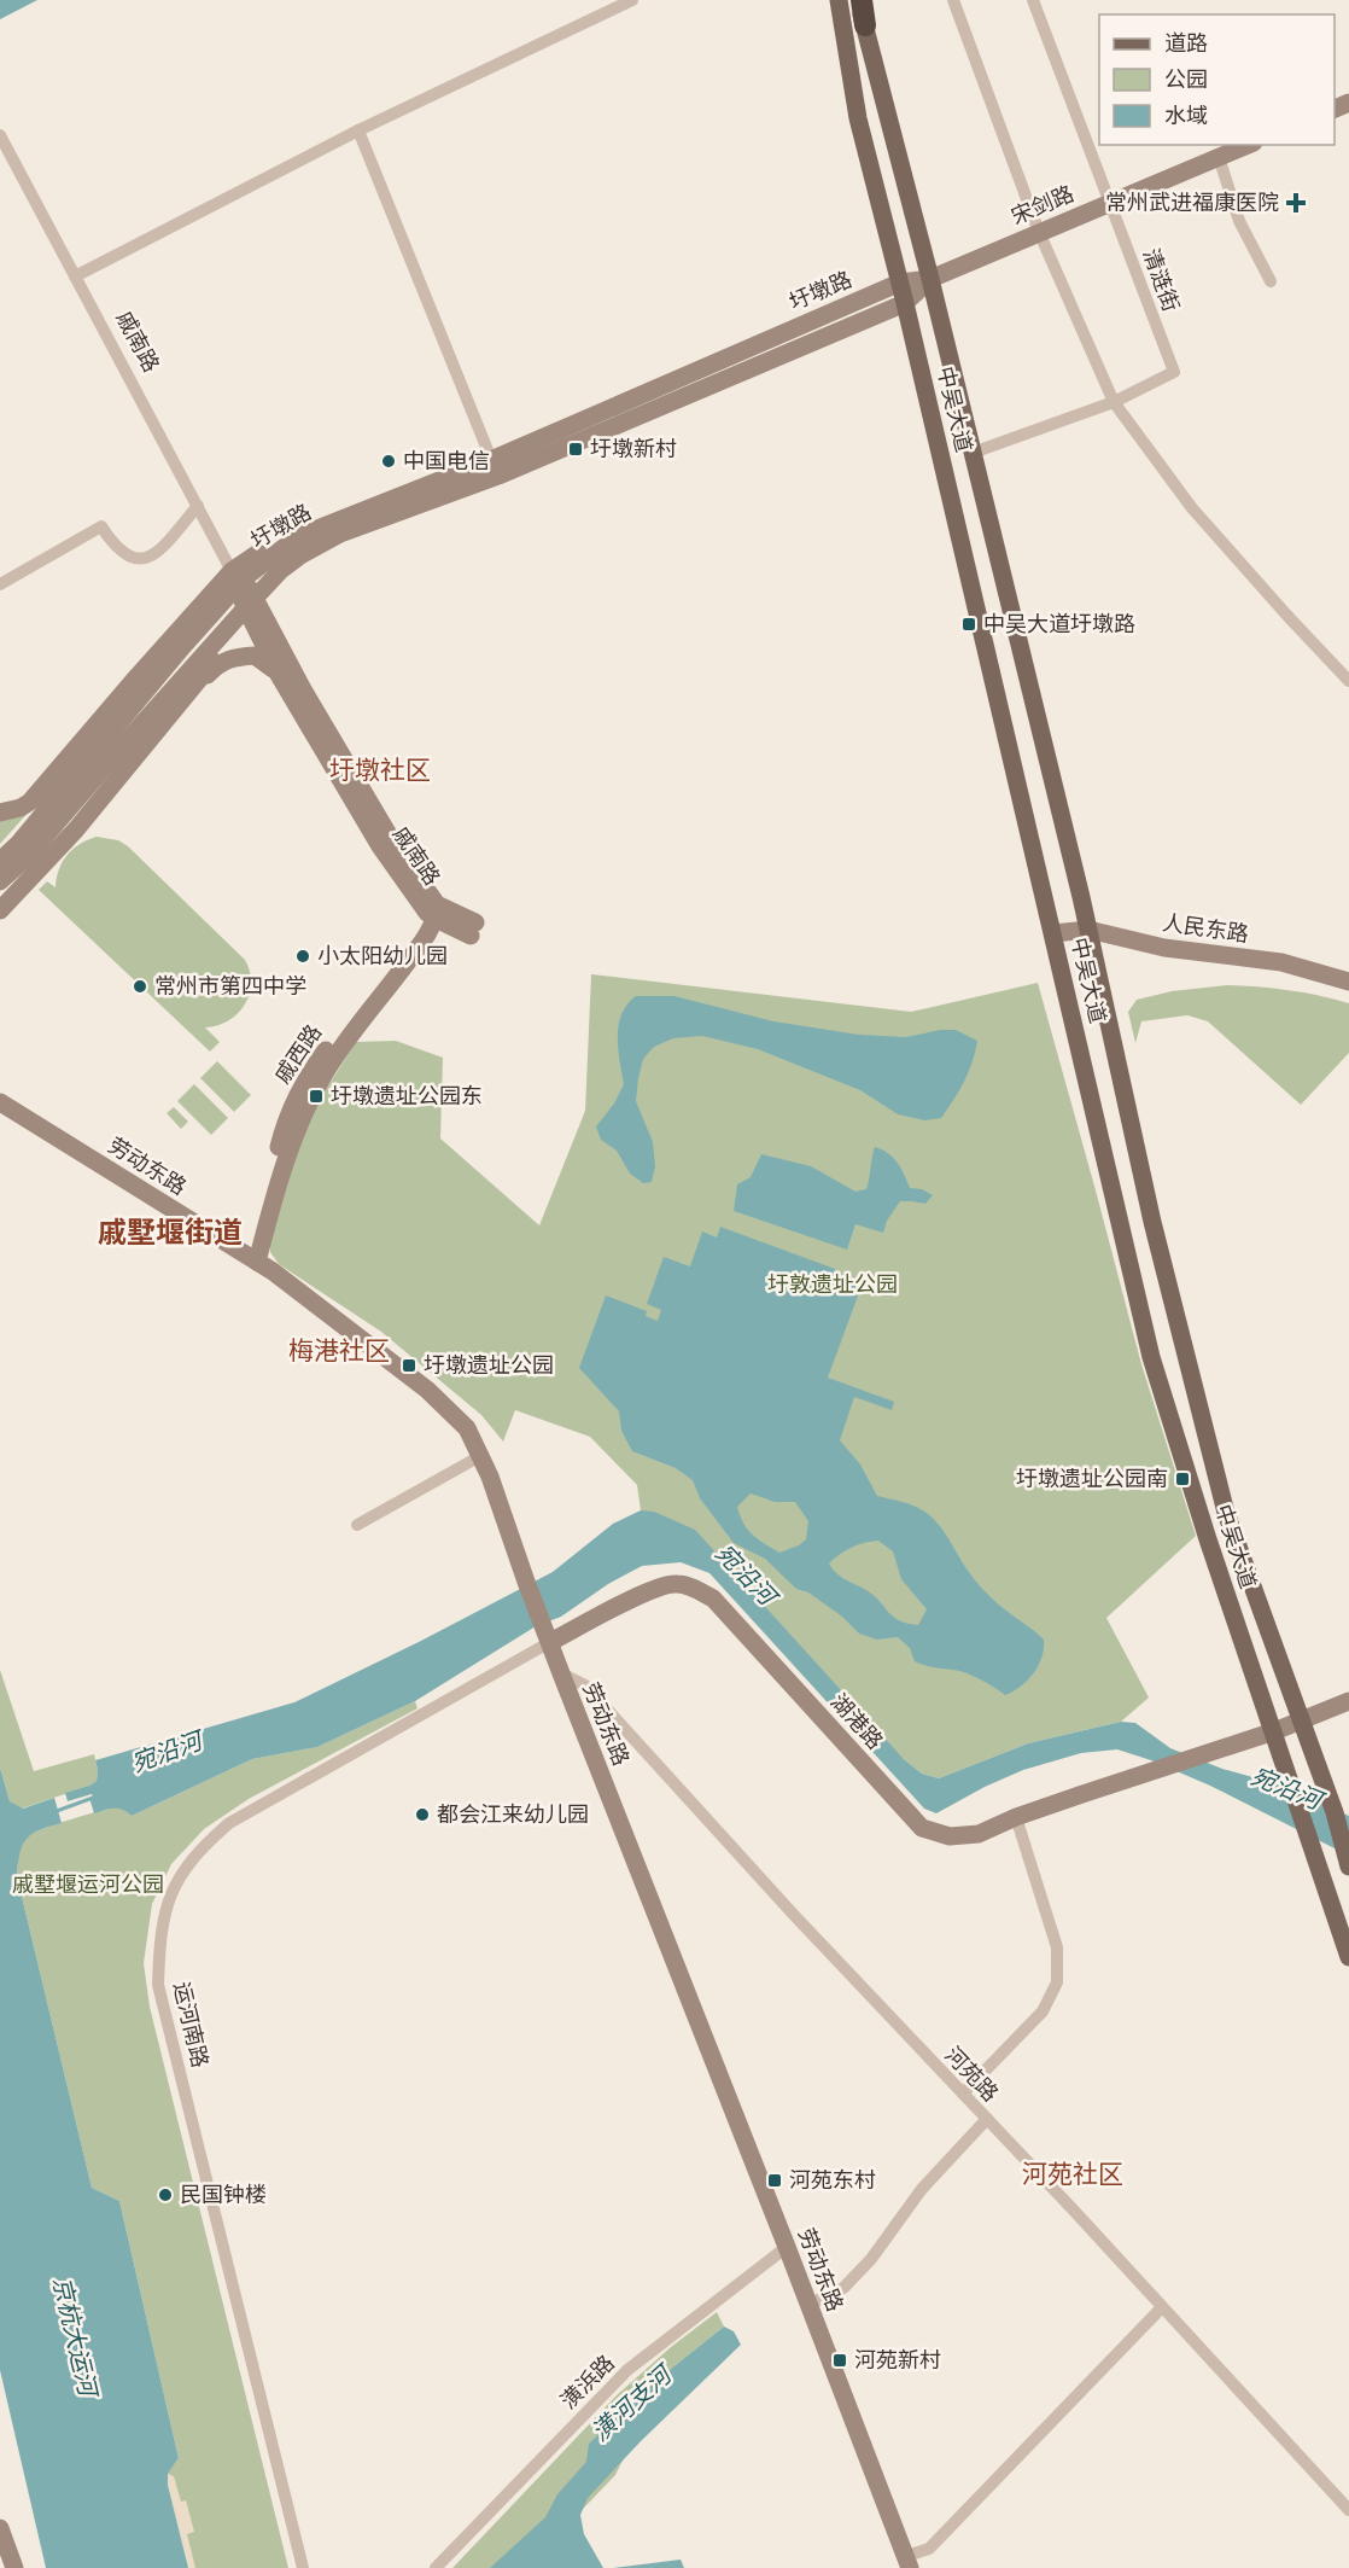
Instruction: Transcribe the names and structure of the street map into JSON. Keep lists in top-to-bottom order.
{
  "streets": {
    "main road": ["中吴大道"],
    "street": [
      "宋剑路",
      "清涟街",
      "圩墩路",
      "戚南路",
      "人民东路",
      "戚西路",
      "劳动东路",
      "湖港路",
      "运河南路",
      "河苑路",
      "潢浜路"
    ]
  },
  "crossings": [
    ["宋剑路", "清涟街"],
    ["宋剑路", "圩墩路"],
    ["宋剑路", "中吴大道"],
    ["圩墩路", "戚南路"],
    ["圩墩路", "中吴大道"],
    ["戚南路", "戚西路"],
    ["中吴大道", "人民东路"],
    ["中吴大道", "湖港路"],
    ["戚西路", "劳动东路"],
    ["劳动东路", "湖港路"],
    ["劳动东路", "运河南路"],
    ["劳动东路", "河苑路"],
    ["劳动东路", "潢浜路"],
    ["湖港路", "运河南路"]
  ],
  "districts": [
    "圩墩社区",
    "戚墅堰街道",
    "梅港社区",
    "河苑社区"
  ],
  "water": ["宛沿河", "京杭大运河", "潢河支河"],
  "parks": ["圩敦遗址公园", "戚墅堰运河公园"],
  "places": {
    "health": ["常州武进福康医院"],
    "transit": [
      "圩墩新村",
      "中吴大道圩墩路",
      "圩墩遗址公园东",
      "圩墩遗址公园",
      "圩墩遗址公园南",
      "河苑东村",
      "河苑新村"
    ],
    "other": [
      "中国电信",
      "小太阳幼儿园",
      "常州市第四中学",
      "都会江来幼儿园",
      "民国钟楼"
    ]
  },
  "legend": ["道路", "公园", "水域"]
}
